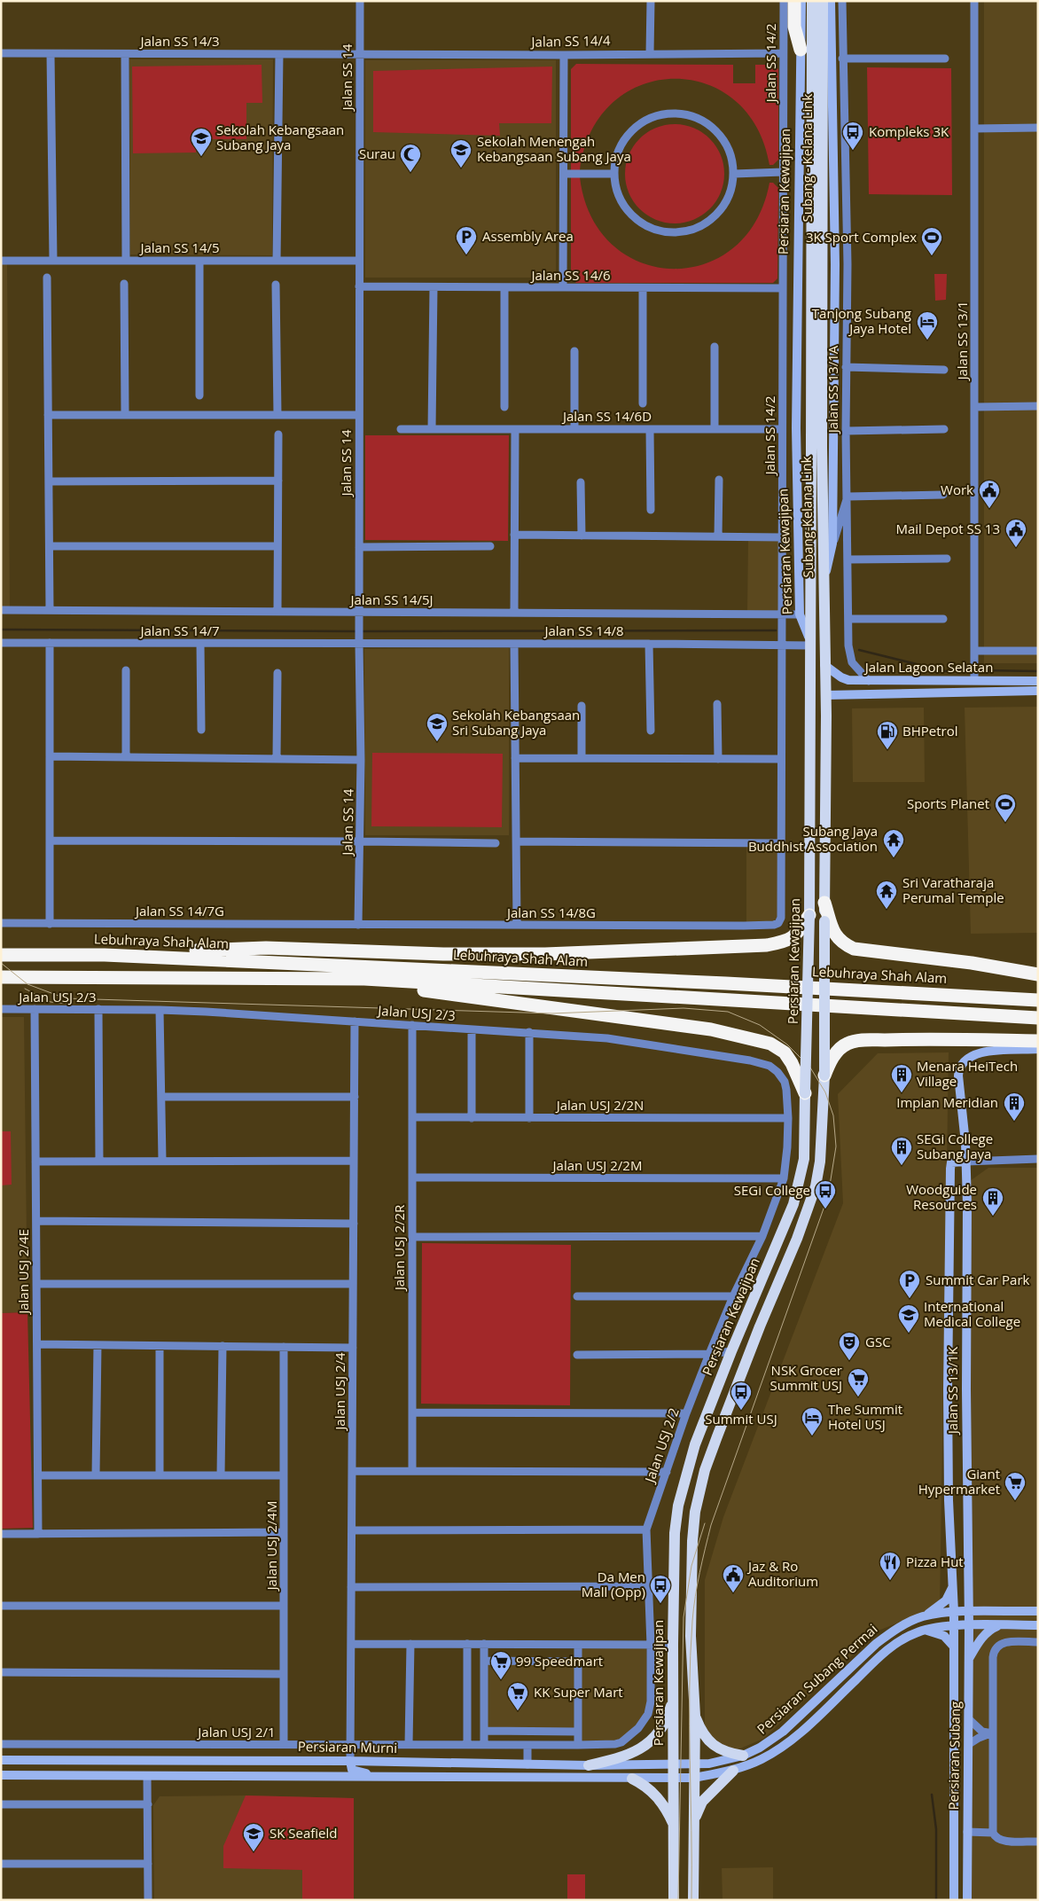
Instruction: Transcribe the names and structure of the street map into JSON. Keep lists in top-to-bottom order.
{
  "streets": {
    "highway": ["Lebuhraya Shah Alam"],
    "main road": [
      "Subang - Kelana Link",
      "Persiaran Kewajipan",
      "Subang-Kelana Link",
      "Jalan Lagoon Selatan",
      "Jalan SS 13/1K",
      "Persiaran Subang Permai",
      "Persiaran Murni",
      "Persiaran Subang"
    ],
    "street": [
      "Jalan SS 14/3",
      "Jalan SS 14/4",
      "Jalan SS 14/2",
      "Jalan SS 14",
      "Jalan SS 14/5",
      "Jalan SS 14/6",
      "Jalan SS 13/1",
      "Jalan SS 13/1A",
      "Jalan SS 14/6D",
      "Jalan SS 14/5J",
      "Jalan SS 14/7",
      "Jalan SS 14/8",
      "Jalan SS 14/7G",
      "Jalan SS 14/8G",
      "Jalan USJ 2/3",
      "Jalan USJ 2/2N",
      "Jalan USJ 2/2M",
      "Jalan USJ 2/2R",
      "Jalan USJ 2/4E",
      "Jalan USJ 2/4",
      "Jalan USJ 2/2",
      "Jalan USJ 2/4M",
      "Jalan USJ 2/1"
    ]
  },
  "crossings": [
    ["Jalan SS 14/3", "Jalan SS 14/4"],
    ["Jalan SS 14/3", "Jalan SS 14"],
    ["Jalan SS 14/4", "Jalan SS 14/2"],
    ["Jalan SS 14/4", "Jalan SS 14"],
    ["Jalan SS 14/2", "Jalan SS 14/6"],
    ["Jalan SS 14/2", "Jalan SS 14/6D"],
    ["Jalan SS 14/2", "Jalan SS 14/5J"],
    ["Jalan SS 14/2", "Jalan SS 14/8"],
    ["Jalan SS 14/2", "Jalan SS 14/8G"],
    ["Jalan SS 14", "Jalan SS 14/5"],
    ["Jalan SS 14", "Jalan SS 14/6"],
    ["Jalan SS 14", "Jalan SS 14/5J"],
    ["Jalan SS 14", "Jalan SS 14/7"],
    ["Jalan SS 14", "Jalan SS 14/8"],
    ["Jalan SS 14", "Jalan SS 14/7G"],
    ["Jalan SS 14", "Jalan SS 14/8G"],
    ["Subang - Kelana Link", "Subang-Kelana Link"],
    ["Persiaran Kewajipan", "Subang-Kelana Link"],
    ["Persiaran Kewajipan", "Jalan SS 14/5J"],
    ["Persiaran Kewajipan", "Jalan SS 14/8"],
    ["Persiaran Kewajipan", "Persiaran Murni"],
    ["Jalan SS 13/1", "Jalan Lagoon Selatan"],
    ["Jalan SS 13/1A", "Jalan Lagoon Selatan"],
    ["Subang-Kelana Link", "Jalan SS 14/8"],
    ["Jalan SS 14/7", "Jalan SS 14/8"],
    ["Jalan SS 14/7G", "Jalan SS 14/8G"],
    ["Jalan USJ 2/3", "Jalan USJ 2/2N"],
    ["Jalan USJ 2/3", "Jalan USJ 2/2R"],
    ["Jalan USJ 2/3", "Jalan USJ 2/4E"],
    ["Jalan USJ 2/3", "Jalan USJ 2/4"],
    ["Jalan USJ 2/3", "Jalan USJ 2/2"],
    ["Jalan USJ 2/2N", "Jalan USJ 2/2R"],
    ["Jalan USJ 2/2N", "Jalan USJ 2/2"],
    ["Jalan USJ 2/2M", "Jalan USJ 2/2R"],
    ["Jalan USJ 2/2M", "Jalan USJ 2/2"],
    ["Jalan SS 13/1K", "Persiaran Subang Permai"],
    ["Jalan SS 13/1K", "Persiaran Subang"],
    ["Jalan USJ 2/4", "Jalan USJ 2/1"],
    ["Jalan USJ 2/4", "Persiaran Murni"],
    ["Jalan USJ 2/2", "Jalan USJ 2/1"],
    ["Jalan USJ 2/4M", "Jalan USJ 2/1"],
    ["Persiaran Subang Permai", "Persiaran Murni"],
    ["Persiaran Subang Permai", "Persiaran Subang"]
  ],
  "places": {
    "bus stop": [
      "Kompleks 3K",
      "SEGi College",
      "Summit USJ",
      "Da Men Mall (Opp)"
    ],
    "school or university": [
      "Sekolah Kebangsaan Subang Jaya",
      "Sekolah Menengah Kebangsaan Subang Jaya",
      "Sekolah Kebangsaan Sri Subang Jaya",
      "International Medical College",
      "SK Seafield"
    ],
    "mosque": ["Surau"],
    "parking": ["Assembly Area", "Summit Car Park"],
    "sports": ["3K Sport Complex", "Sports Planet"],
    "hotel": ["Tanjong Subang Jaya Hotel", "The Summit Hotel USJ"],
    "public building": ["Work", "Mail Depot SS 13", "Jaz & Ro Auditorium"],
    "fuel station": ["BHPetrol"],
    "temple": ["Subang Jaya Buddhist Association", "Sri Varatharaja Perumal Temple"],
    "building": [
      "Menara HeiTech Village",
      "Impian Meridian",
      "SEGi College Subang Jaya",
      "Woodguide Resources"
    ],
    "theatre": ["GSC"],
    "supermarket": [
      "NSK Grocer Summit USJ",
      "Giant Hypermarket",
      "99 Speedmart",
      "KK Super Mart"
    ],
    "restaurant": ["Pizza Hut"]
  }
}
